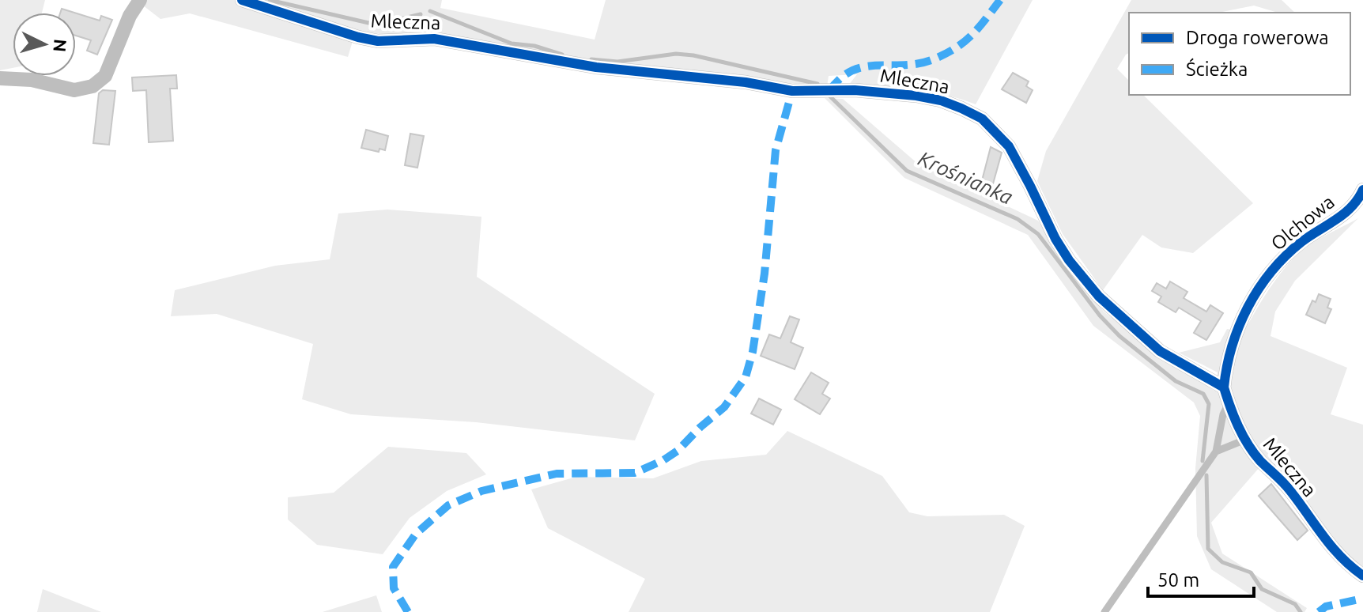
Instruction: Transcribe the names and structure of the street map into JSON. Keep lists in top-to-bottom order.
{
  "streets": {
    "street": ["Mleczna", "Olchowa"]
  },
  "crossings": [
    ["Mleczna", "Olchowa"]
  ],
  "water": ["Krośnianka"],
  "legend": ["Droga rowerowa", "Ścieżka"],
  "scale_bar": "50 m",
  "north": "right"
}
